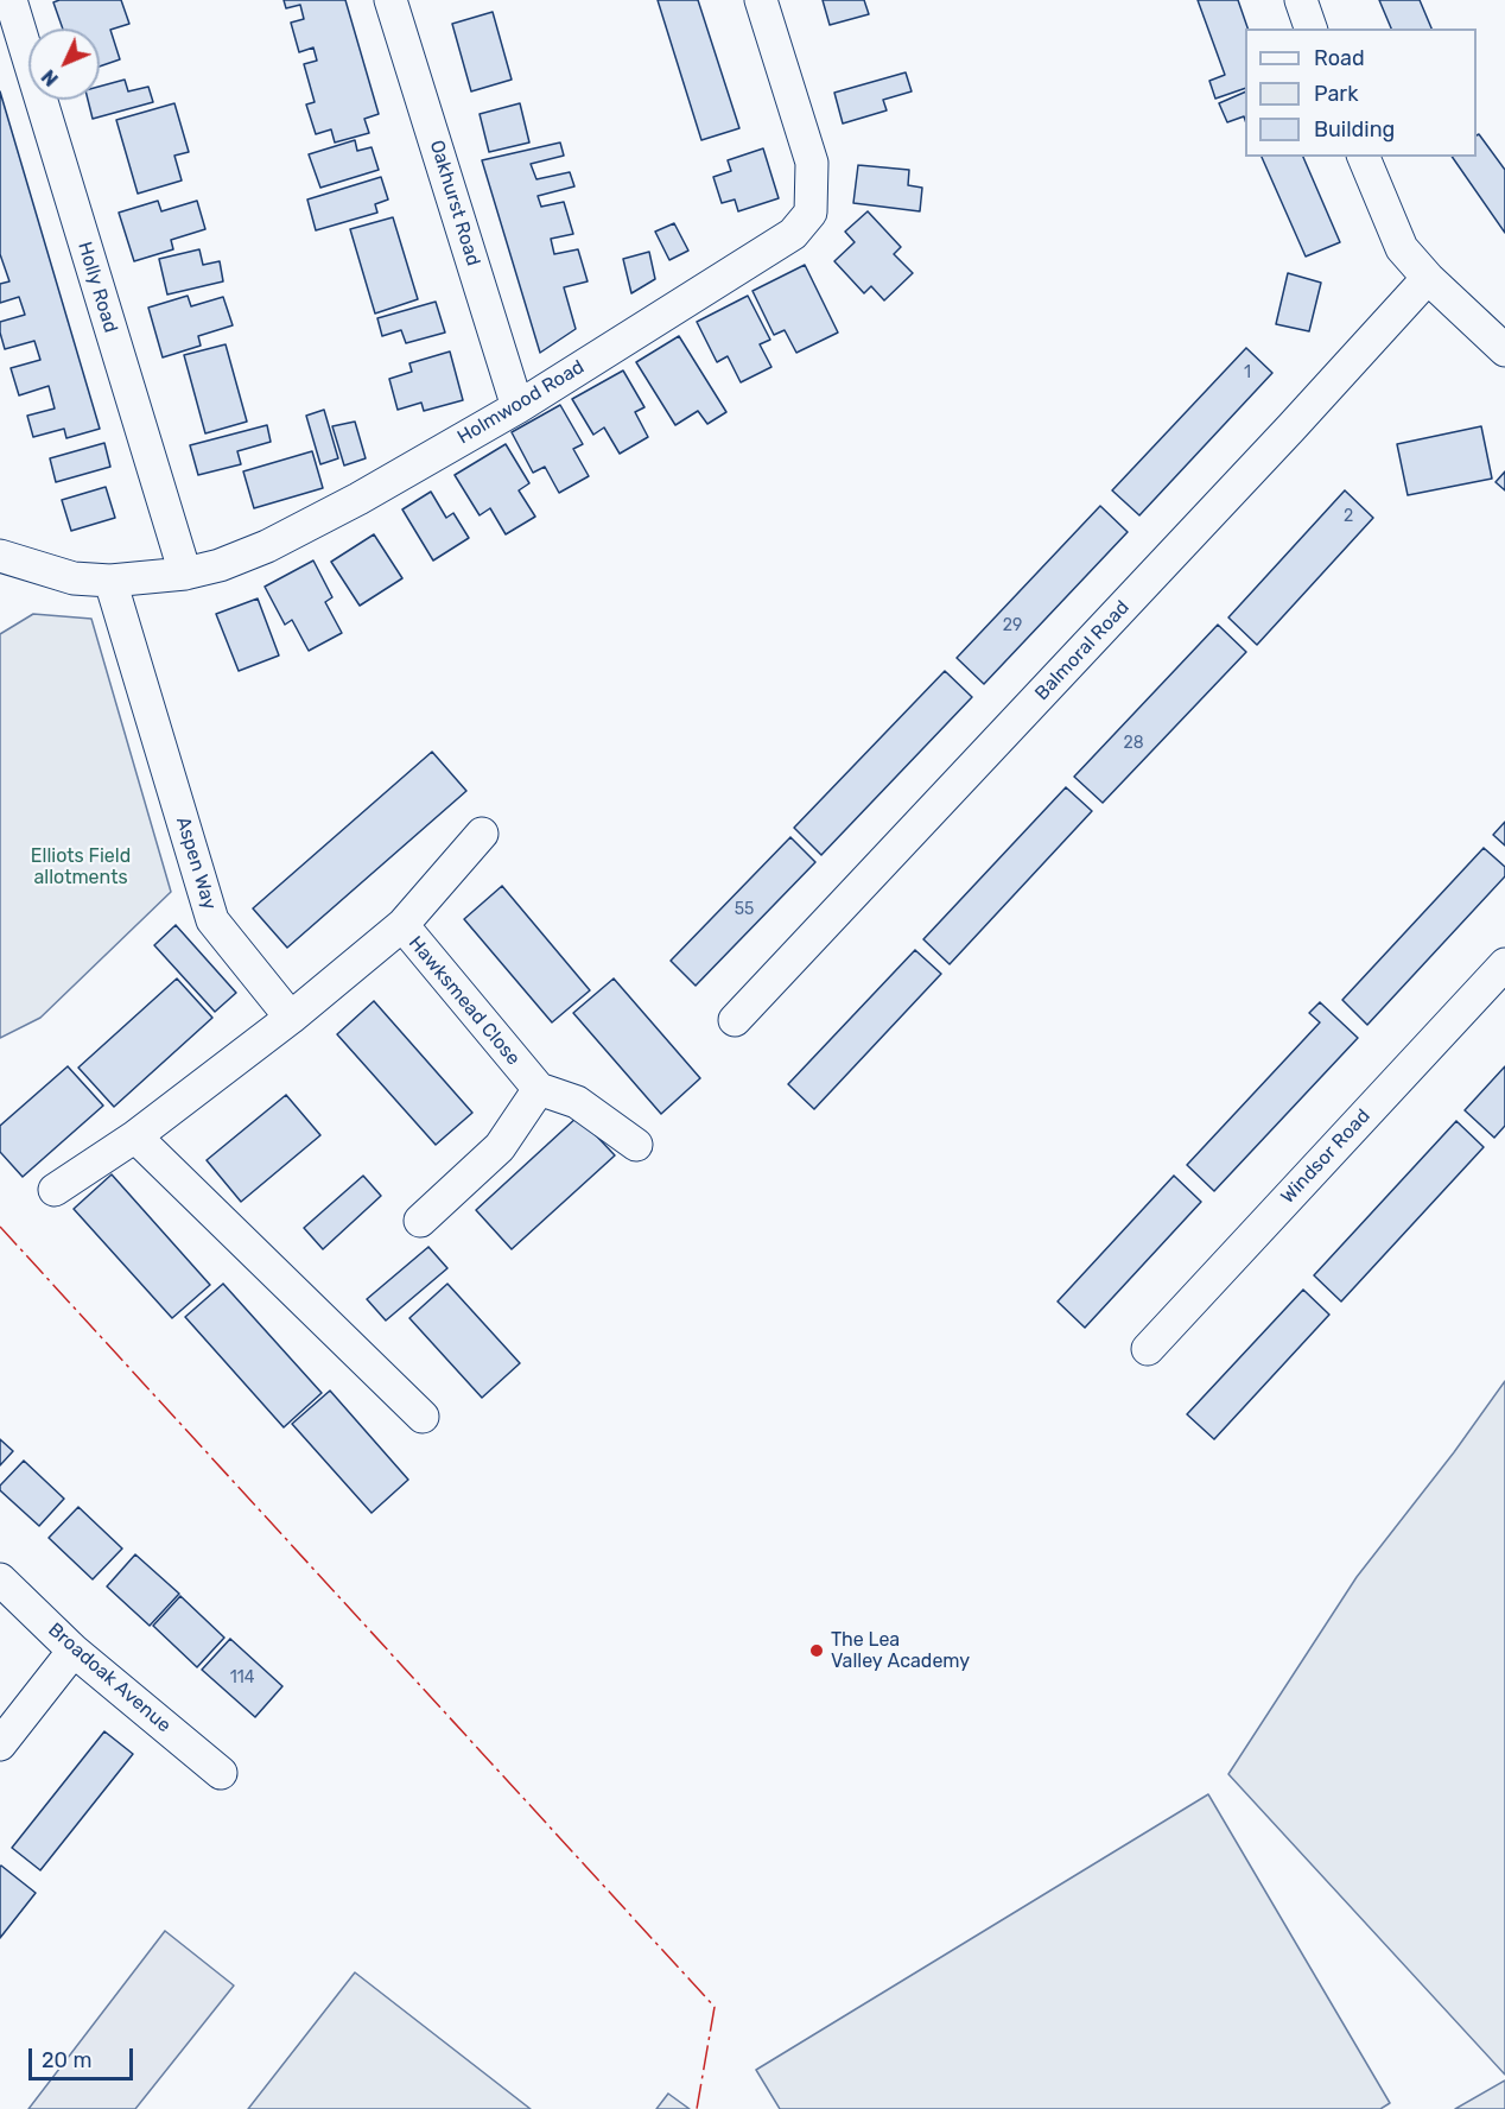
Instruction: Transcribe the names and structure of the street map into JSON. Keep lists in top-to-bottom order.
{
  "streets": {
    "street": [
      "Oakhurst Road",
      "Holly Road",
      "Holmwood Road",
      "Balmoral Road",
      "Aspen Way",
      "Hawksmead Close",
      "Windsor Road",
      "Broadoak Avenue"
    ]
  },
  "crossings": [
    ["Oakhurst Road", "Holmwood Road"],
    ["Holly Road", "Holmwood Road"],
    ["Holmwood Road", "Aspen Way"],
    ["Aspen Way", "Hawksmead Close"]
  ],
  "parks": ["Elliots Field allotments"],
  "places": ["The Lea Valley Academy"],
  "house_numbers": [
    "1",
    "2",
    "29",
    "28",
    "55",
    "114"
  ],
  "legend": ["Road", "Park", "Building"],
  "scale_bar": "20 m",
  "north": "bottom left"
}
